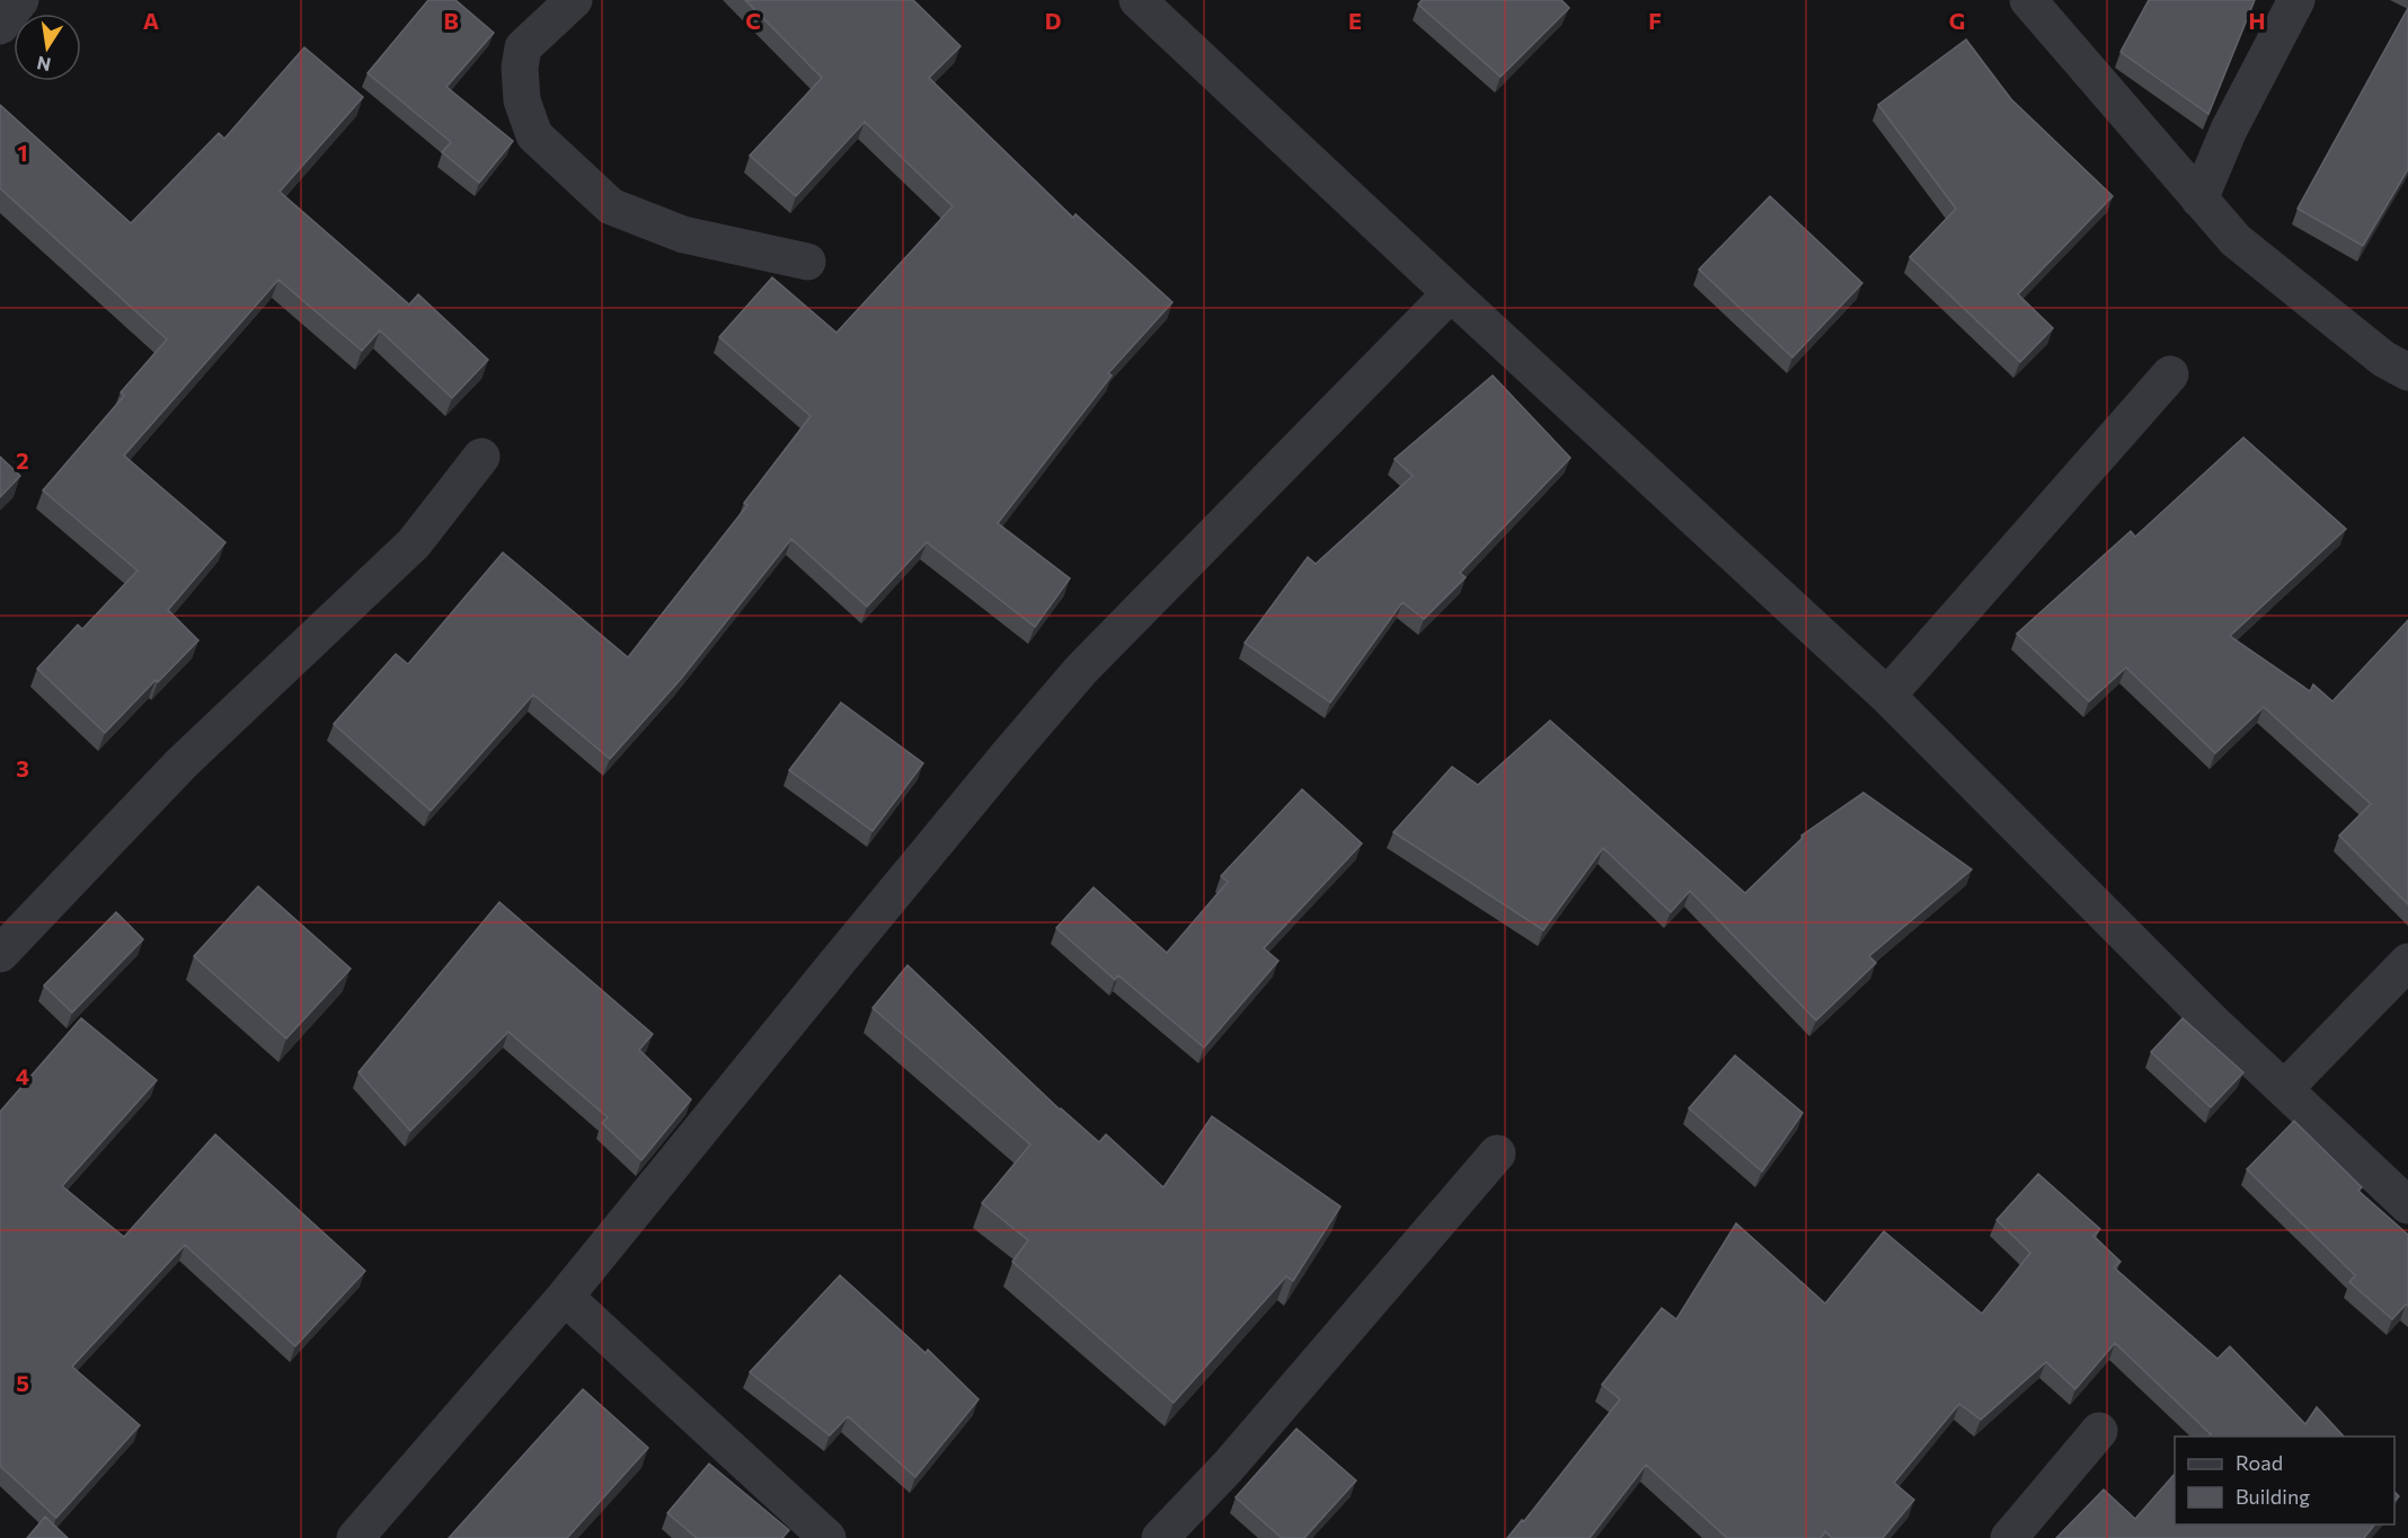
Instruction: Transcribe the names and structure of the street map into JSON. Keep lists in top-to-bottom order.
{
  "legend": ["Road", "Building"],
  "north": "bottom",
  "grid": {
    "columns": [
      "A",
      "B",
      "C",
      "D",
      "E",
      "F",
      "G",
      "H"
    ],
    "rows": [
      "1",
      "2",
      "3",
      "4",
      "5"
    ]
  }
}
